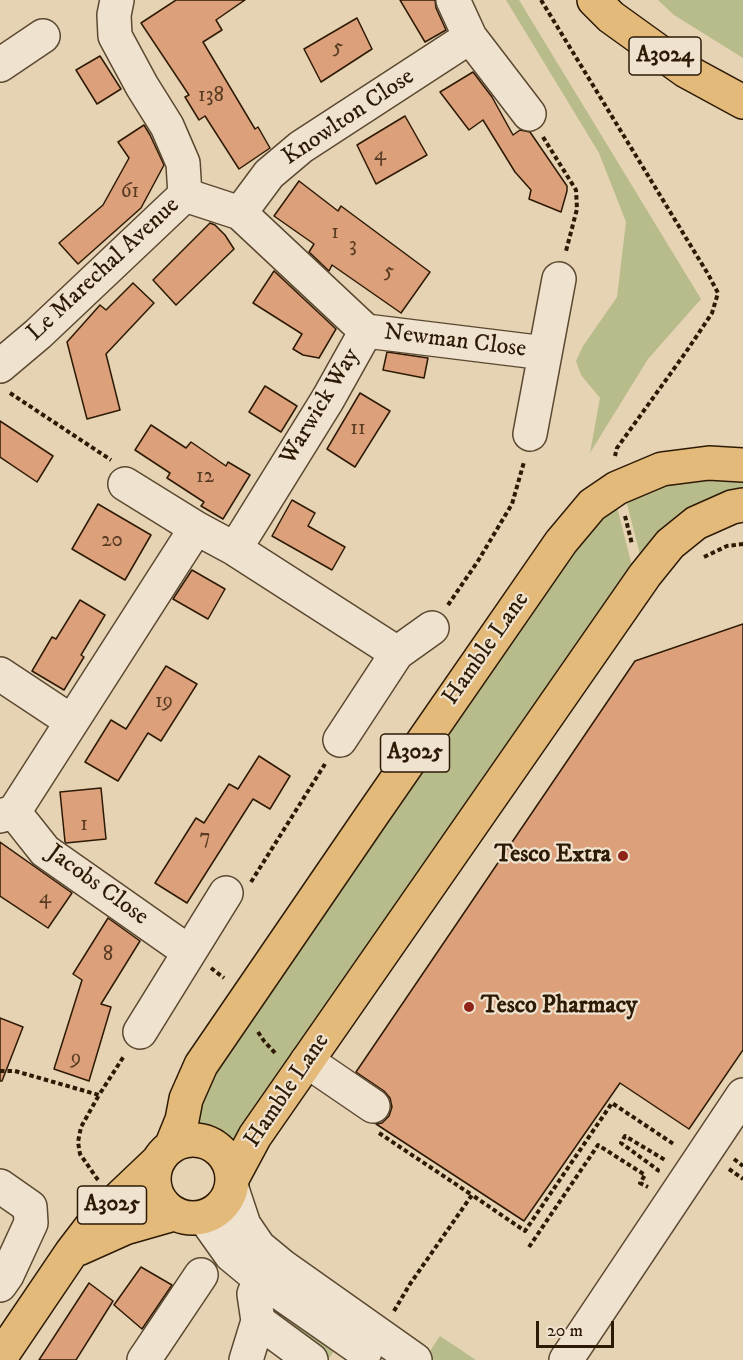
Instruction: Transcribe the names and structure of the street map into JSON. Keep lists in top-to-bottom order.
{
  "streets": {
    "main road": ["A3024", "Hamble Lane", "A3025"],
    "street": [
      "Knowlton Close",
      "Le Marechal Avenue",
      "Newman Close",
      "Warwick Way",
      "Jacobs Close"
    ]
  },
  "crossings": [
    ["Knowlton Close", "Warwick Way"],
    ["Le Marechal Avenue", "Warwick Way"],
    ["Newman Close", "Warwick Way"],
    ["Hamble Lane", "A3025"]
  ],
  "places": ["Tesco Extra", "Tesco Pharmacy"],
  "house_numbers": [
    "5",
    "138",
    "4",
    "61",
    "1",
    "3",
    "5",
    "11",
    "12",
    "20",
    "19",
    "1",
    "7",
    "4",
    "8",
    "9"
  ],
  "scale_bar": "20 m"
}
